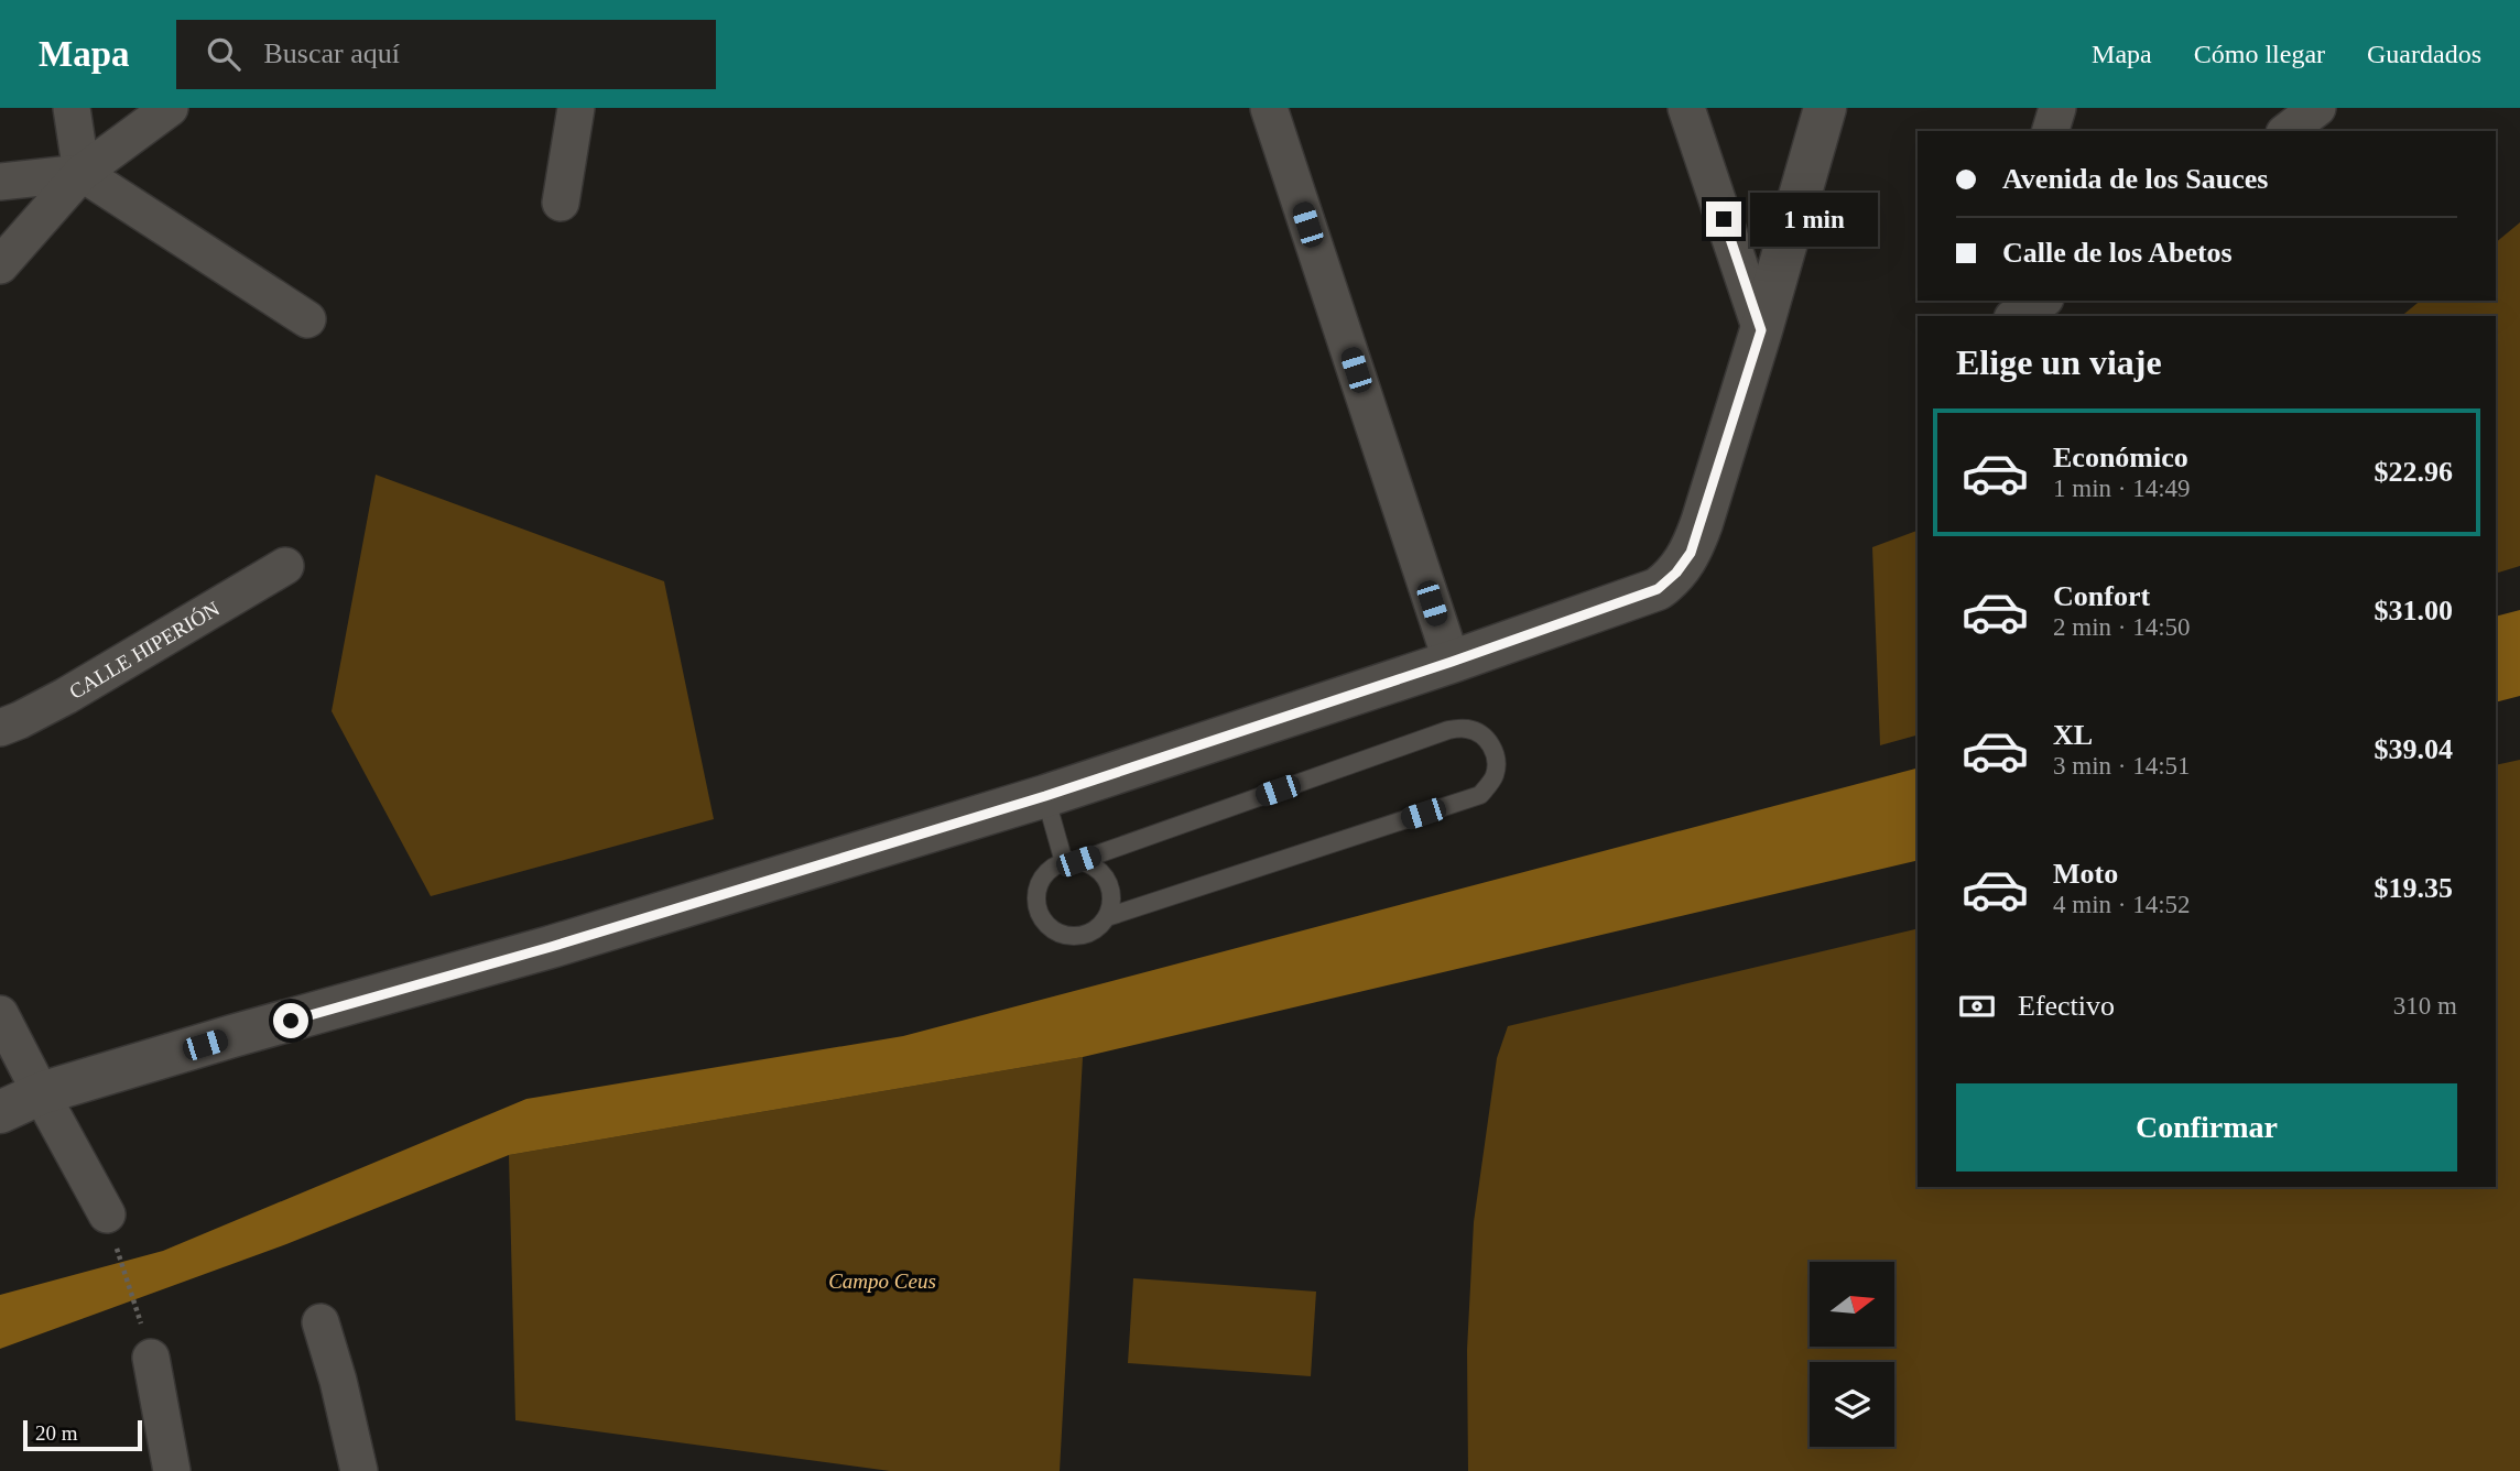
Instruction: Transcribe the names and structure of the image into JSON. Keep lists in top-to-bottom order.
{
  "streets": {
    "street": ["CALLE HIPERIÓN"]
  },
  "parks": ["Campo Ceus"],
  "scale_bar": "20 m",
  "north": "right",
  "page": {
    "header": "Mapa",
    "search": "Buscar aquí",
    "nav": ["Mapa", "Cómo llegar", "Guardados"],
    "banner": ["Avenida de los Sauces", "Calle de los Abetos"],
    "bubble": "1 min",
    "heading": "Elige un viaje",
    "list": [
      {
        "name": "Económico",
        "note": "1 min · 14:49",
        "value": "$22.96"
      },
      {
        "name": "Confort",
        "note": "2 min · 14:50",
        "value": "$31.00"
      },
      {
        "name": "XL",
        "note": "3 min · 14:51",
        "value": "$39.04"
      },
      {
        "name": "Moto",
        "note": "4 min · 14:52",
        "value": "$19.35"
      }
    ],
    "pay": ["Efectivo", "310 m"],
    "buttons": "Confirmar",
    "scale": "20 m"
  }
}
